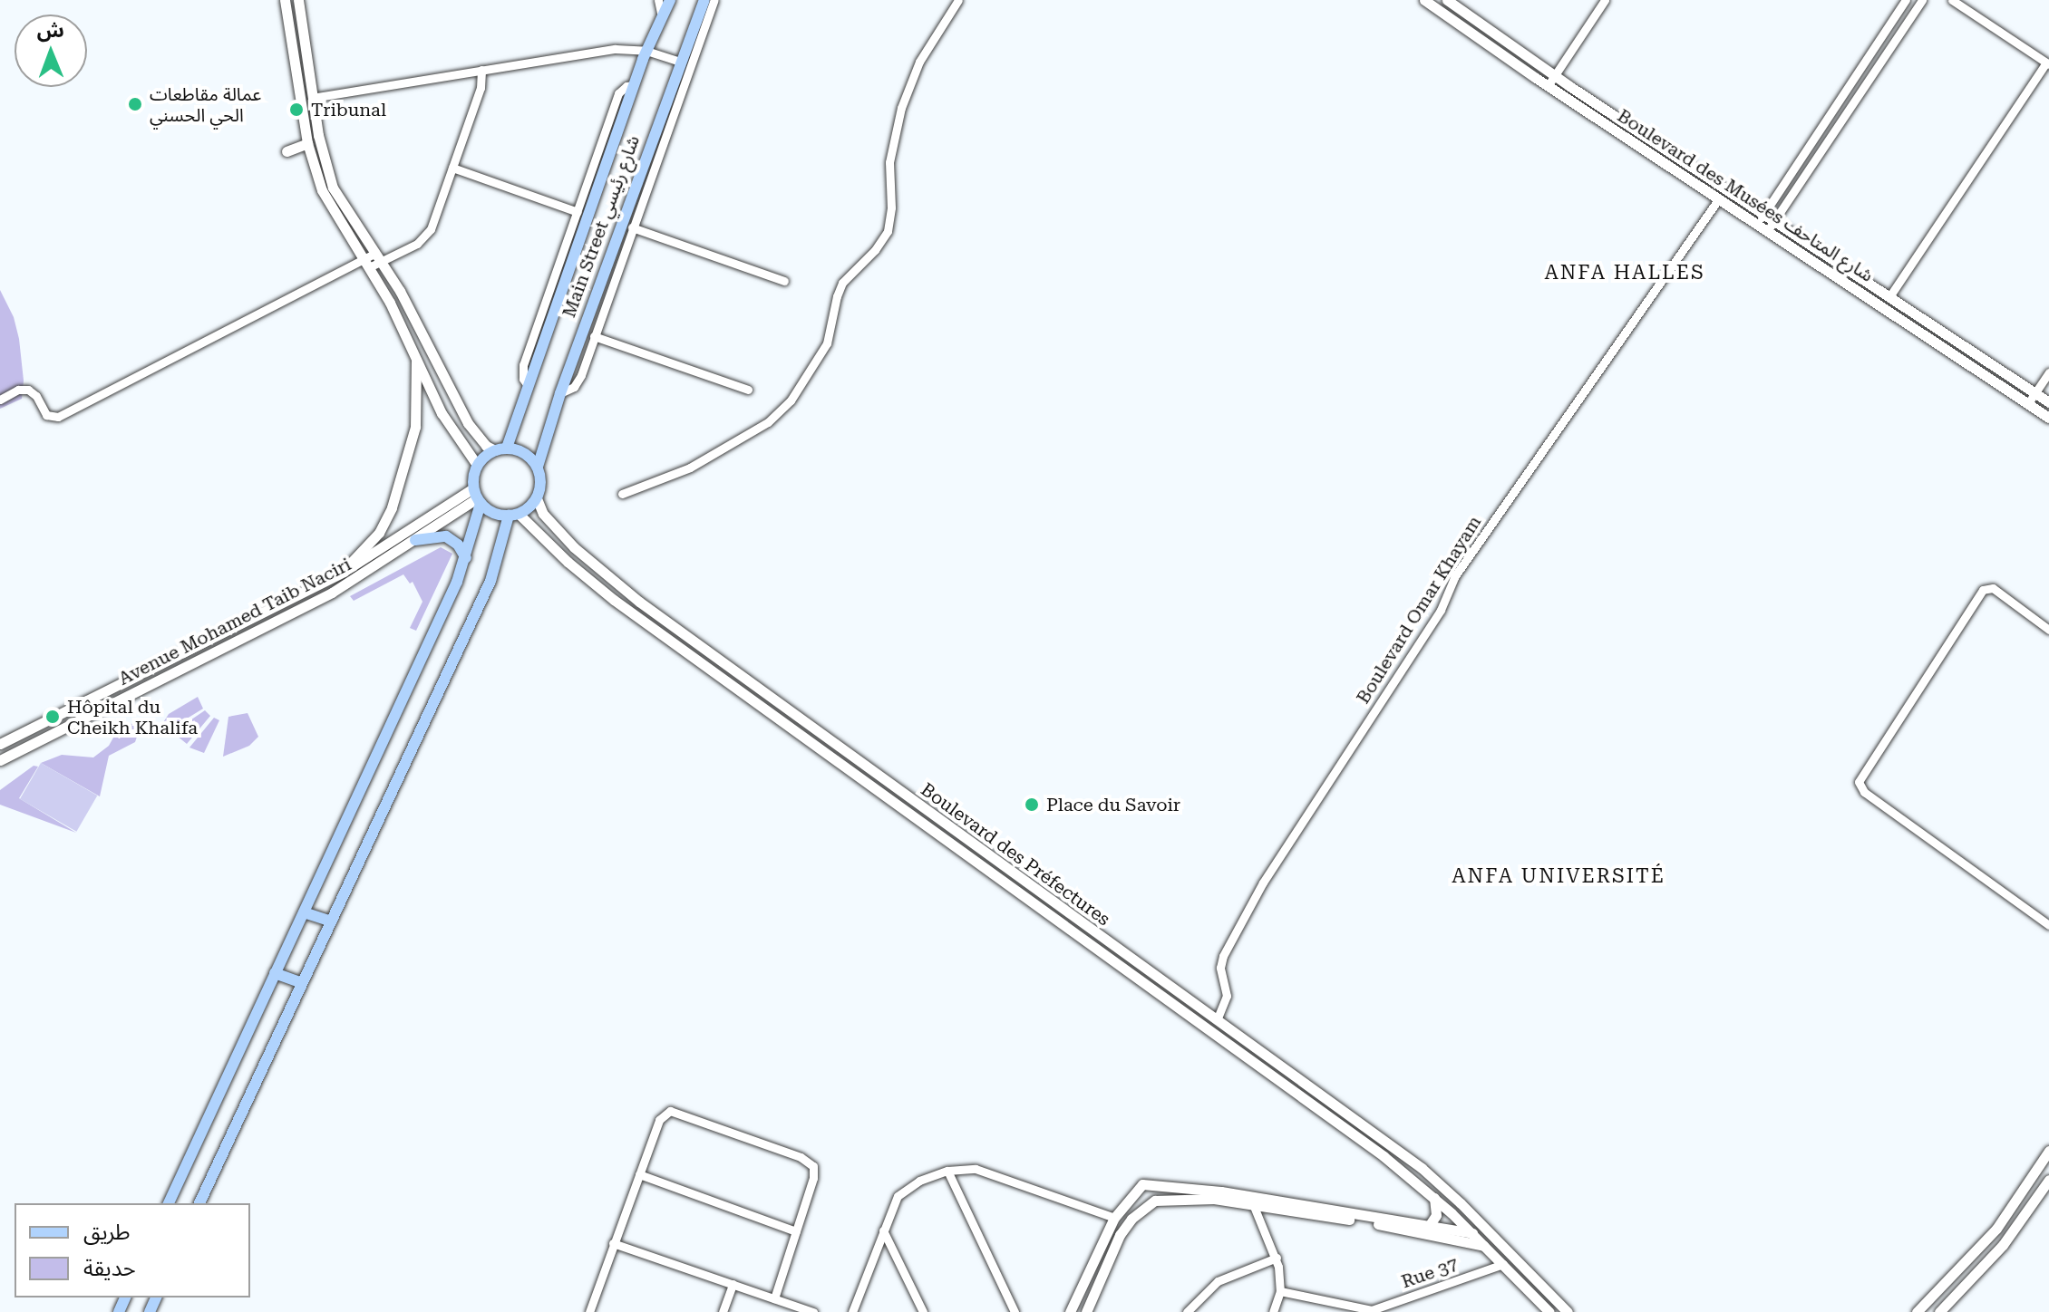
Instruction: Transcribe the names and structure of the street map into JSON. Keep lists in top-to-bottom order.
{
  "streets": {
    "main road": ["Main Street شارع رئيسي"],
    "street": [
      "Boulevard des Musées شارع المتاحف",
      "Boulevard Omar Khayam",
      "Avenue Mohamed Taib Naciri",
      "Boulevard des Préfectures",
      "Rue 37"
    ]
  },
  "crossings": [
    ["Boulevard des Musées شارع المتاحف", "Boulevard Omar Khayam"],
    ["Main Street شارع رئيسي", "Avenue Mohamed Taib Naciri"],
    ["Main Street شارع رئيسي", "Boulevard des Préfectures"],
    ["Boulevard Omar Khayam", "Boulevard des Préfectures"],
    ["Avenue Mohamed Taib Naciri", "Boulevard des Préfectures"],
    ["Boulevard des Préfectures", "Rue 37"]
  ],
  "districts": ["ANFA HALLES", "ANFA UNIVERSITÉ"],
  "places": [
    "عمالة مقاطعات الحي الحسني",
    "Tribunal",
    "Hôpital du Cheikh Khalifa",
    "Place du Savoir"
  ],
  "legend": ["طريق", "حديقة"],
  "north": "top"
}
